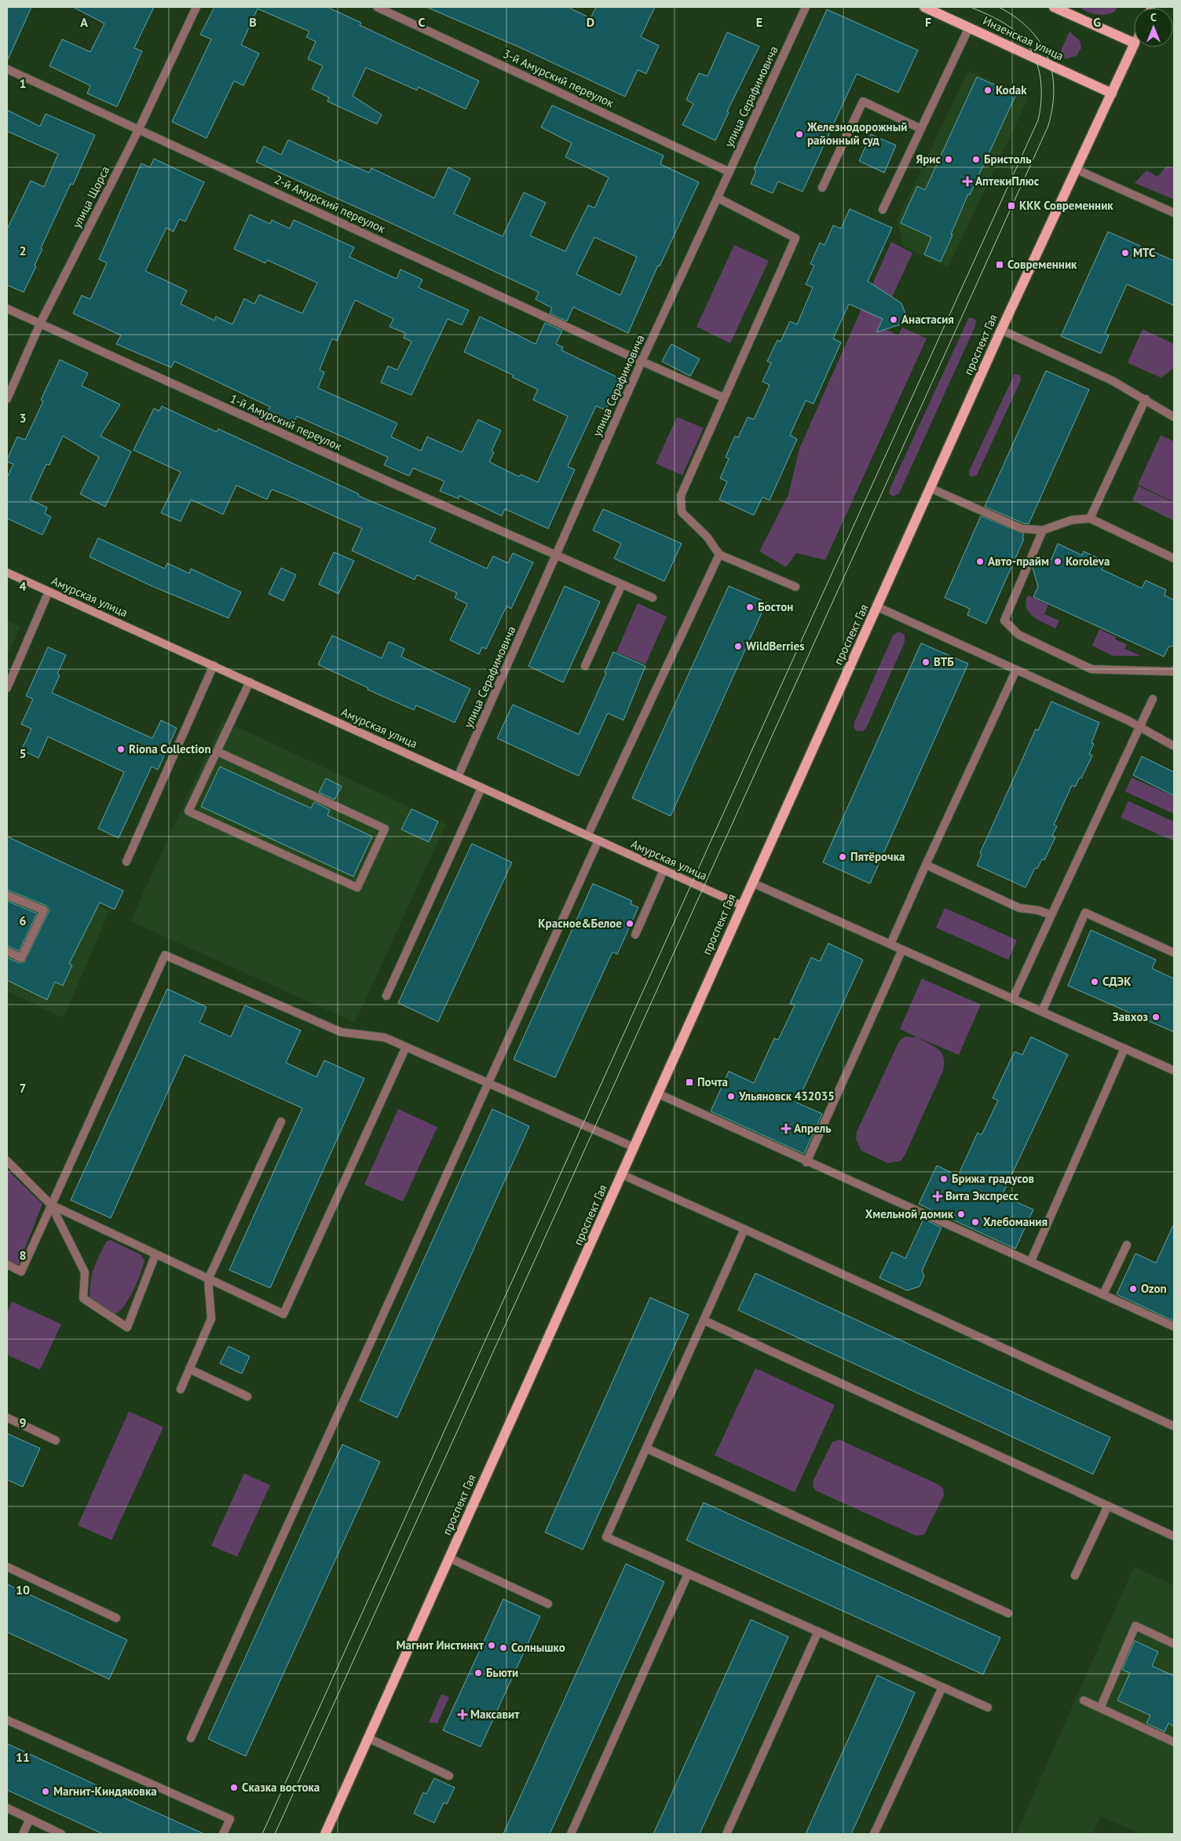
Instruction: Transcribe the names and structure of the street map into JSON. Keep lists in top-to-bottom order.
{
  "streets": {
    "main road": ["Инзенская улица", "проспект Гая"],
    "street": [
      "3-й Амурский переулок",
      "улица Серафимовича",
      "улица Щорса",
      "2-й Амурский переулок",
      "1-й Амурский переулок",
      "Амурская улица"
    ]
  },
  "crossings": [
    ["Инзенская улица", "проспект Гая"],
    ["3-й Амурский переулок", "улица Серафимовича"],
    ["улица Серафимовича", "2-й Амурский переулок"],
    ["улица Серафимовича", "1-й Амурский переулок"],
    ["улица Серафимовича", "Амурская улица"],
    ["улица Щорса", "2-й Амурский переулок"],
    ["улица Щорса", "1-й Амурский переулок"],
    ["проспект Гая", "Амурская улица"]
  ],
  "places": {
    "other": [
      "Kodak",
      "Железнодорожный районный суд",
      "Ярис",
      "Бристоль",
      "МТС",
      "Анастасия",
      "Авто-прайм",
      "Koroleva",
      "Бостон",
      "WildBerries",
      "ВТБ",
      "Riona Collection",
      "Пятёрочка",
      "Красное&Белое",
      "СДЭК",
      "Завхоз",
      "Ульяновск 432035",
      "Брижа градусов",
      "Хмельной домик",
      "Хлебомания",
      "Ozon",
      "Магнит Инстинкт",
      "Солнышко",
      "Бьюти",
      "Сказка востока",
      "Магнит-Киндяковка"
    ],
    "health": [
      "АптекиПлюс",
      "Апрель",
      "Вита Экспресс",
      "Максавит"
    ],
    "transit": ["ККК Современник", "Современник", "Почта"]
  },
  "north": "top",
  "grid": {
    "columns": [
      "A",
      "B",
      "C",
      "D",
      "E",
      "F",
      "G"
    ],
    "rows": [
      "1",
      "2",
      "3",
      "4",
      "5",
      "6",
      "7",
      "8",
      "9",
      "10",
      "11"
    ]
  }
}
